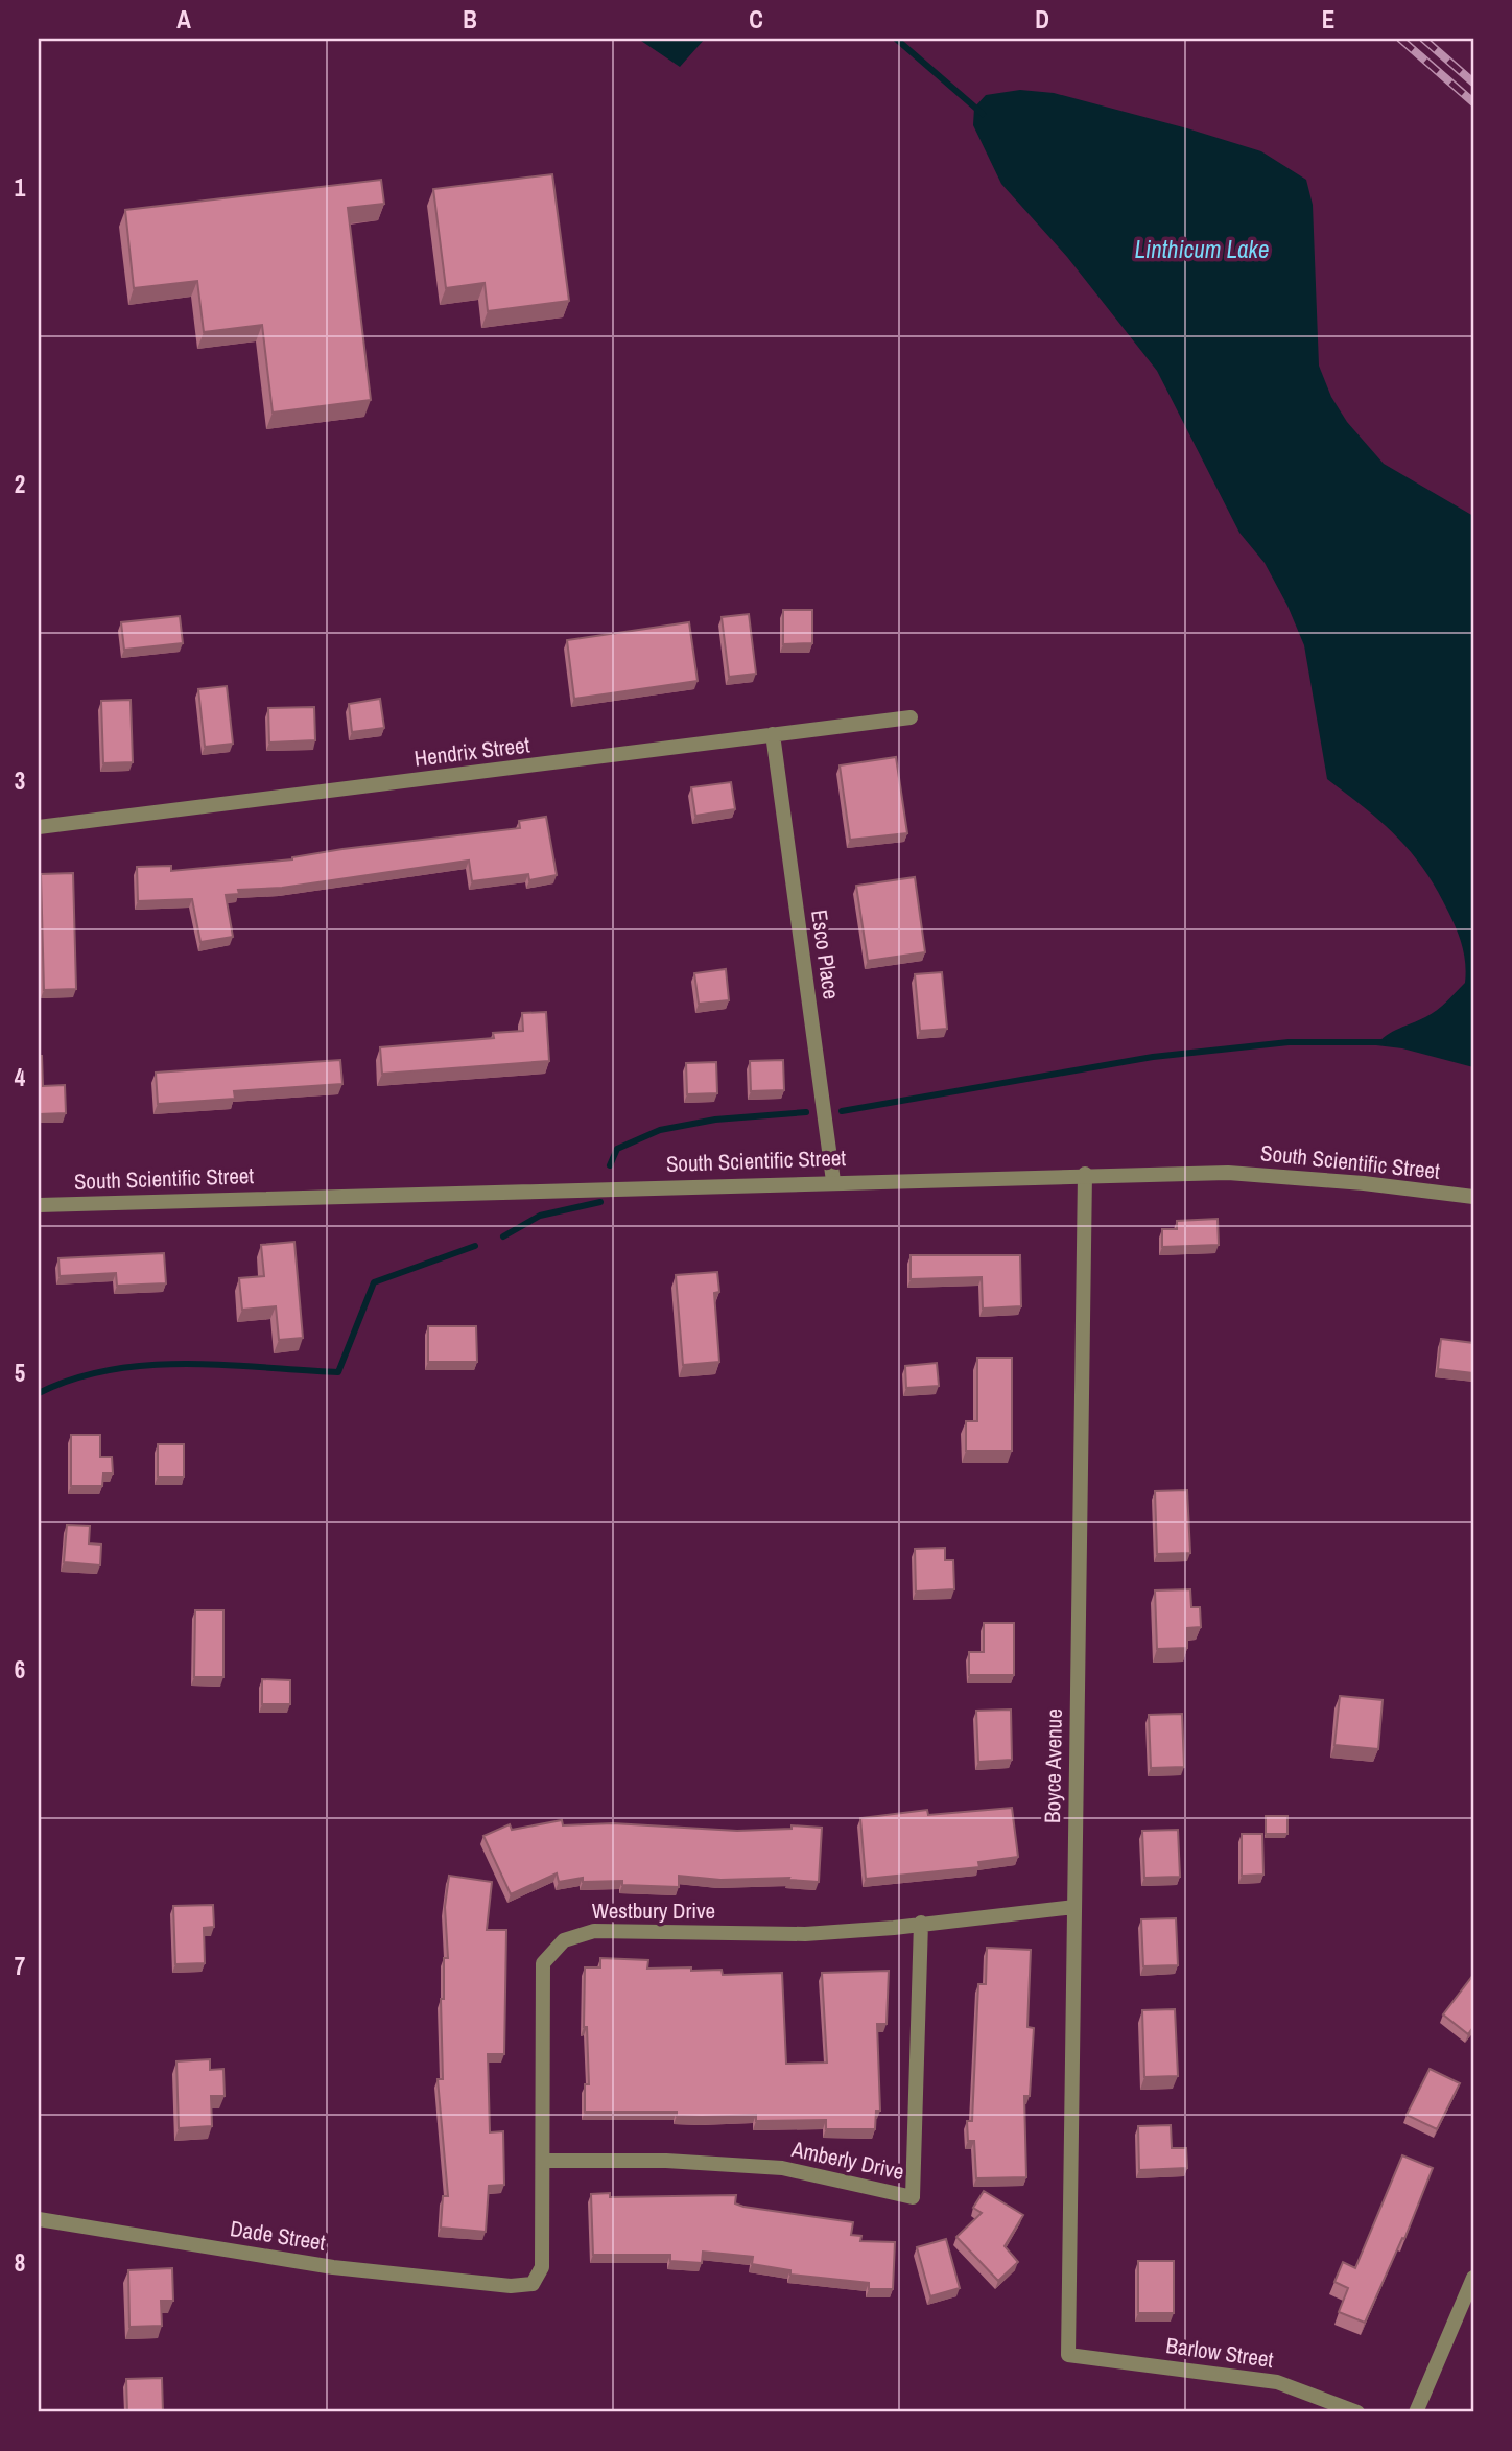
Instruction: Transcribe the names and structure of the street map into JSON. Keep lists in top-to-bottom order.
{
  "streets": {
    "street": [
      "Hendrix Street",
      "Esco Place",
      "South Scientific Street",
      "Boyce Avenue",
      "Westbury Drive",
      "Amberly Drive",
      "Dade Street",
      "Barlow Street"
    ]
  },
  "crossings": [
    ["Hendrix Street", "Esco Place"],
    ["Esco Place", "South Scientific Street"],
    ["South Scientific Street", "Boyce Avenue"],
    ["Boyce Avenue", "Westbury Drive"],
    ["Boyce Avenue", "Barlow Street"],
    ["Westbury Drive", "Amberly Drive"],
    ["Westbury Drive", "Dade Street"]
  ],
  "water": ["Linthicum Lake"],
  "grid": {
    "columns": [
      "A",
      "B",
      "C",
      "D",
      "E"
    ],
    "rows": [
      "1",
      "2",
      "3",
      "4",
      "5",
      "6",
      "7",
      "8"
    ]
  }
}
